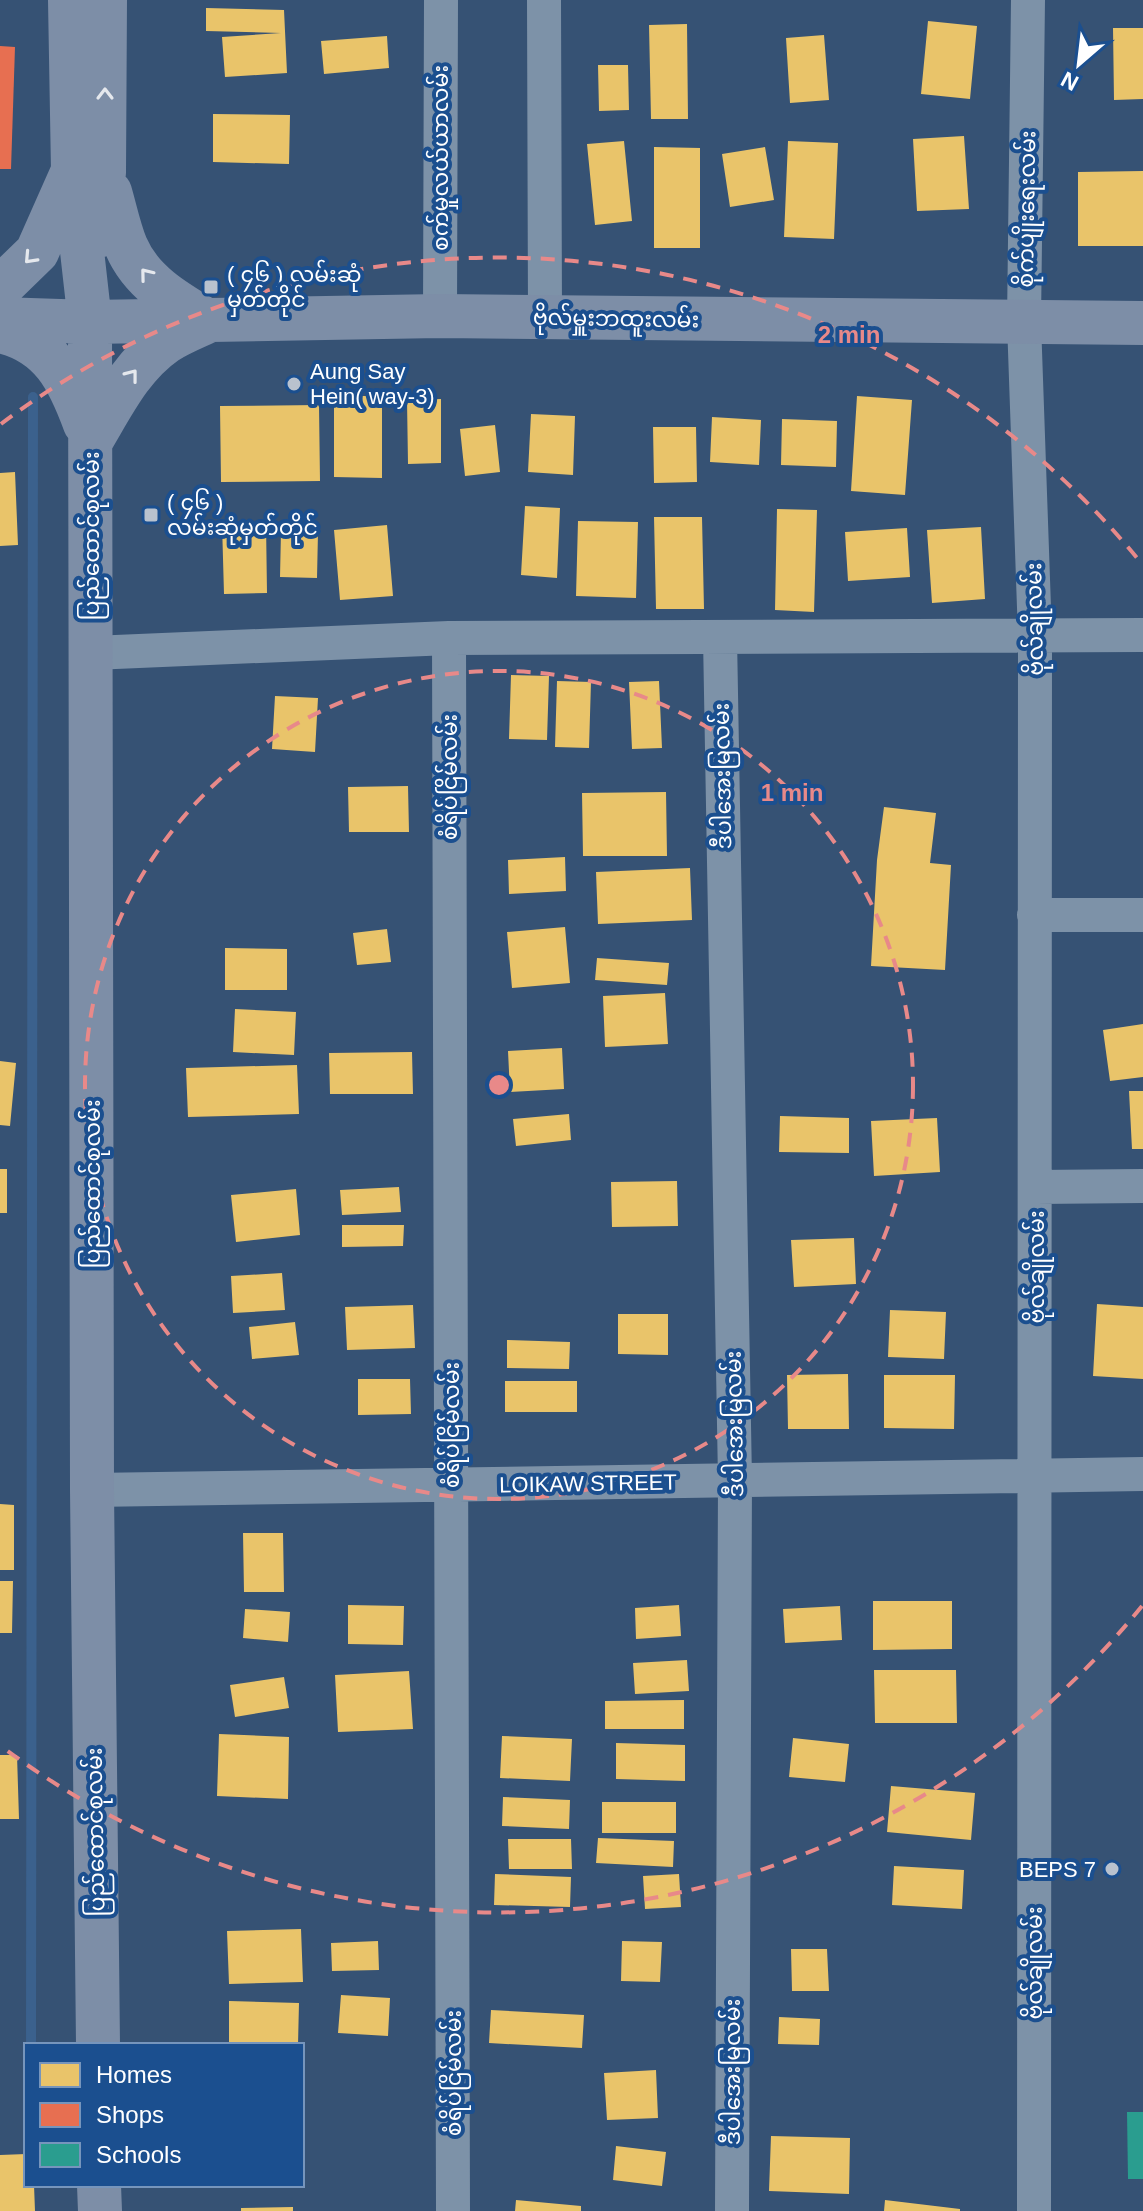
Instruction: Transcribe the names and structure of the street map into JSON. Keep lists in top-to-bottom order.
{
  "streets": {
    "main road": ["ဗိုလ်မှူးဘထူးလမ်း", "ပြည်ထောင်စုလမ်း"],
    "street": [
      "စက်မှုလယ်ယာလမ်း",
      "စိုက်ပျိုးရေးလမ်း",
      "ဗိုလ်ချိုလမ်း",
      "ဒီပါအေးမြလမ်း",
      "စံရိပ်ငြိမ်လမ်း",
      "LOIKAW STREET"
    ]
  },
  "crossings": [
    ["စက်မှုလယ်ယာလမ်း", "ဗိုလ်မှူးဘထူးလမ်း"],
    ["စိုက်ပျိုးရေးလမ်း", "ဗိုလ်မှူးဘထူးလမ်း"],
    ["စိုက်ပျိုးရေးလမ်း", "ဗိုလ်ချိုလမ်း"],
    ["ဗိုလ်မှူးဘထူးလမ်း", "ပြည်ထောင်စုလမ်း"],
    ["ဗိုလ်မှူးဘထူးလမ်း", "ဗိုလ်ချိုလမ်း"],
    ["ပြည်ထောင်စုလမ်း", "LOIKAW STREET"],
    ["ဗိုလ်ချိုလမ်း", "LOIKAW STREET"],
    ["ဒီပါအေးမြလမ်း", "LOIKAW STREET"],
    ["စံရိပ်ငြိမ်လမ်း", "LOIKAW STREET"]
  ],
  "places": {
    "transit": ["( ၄၆ ) လမ်းဆုံ မှတ်တိုင်", "( ၄၆ ) လမ်းဆုံမှတ်တိုင်"],
    "other": ["Aung Say Hein( way-3)", "BEPS 7"]
  },
  "legend": ["Homes", "Shops", "Schools"],
  "north": "bottom left",
  "rings": ["2 min", "1 min"]
}
